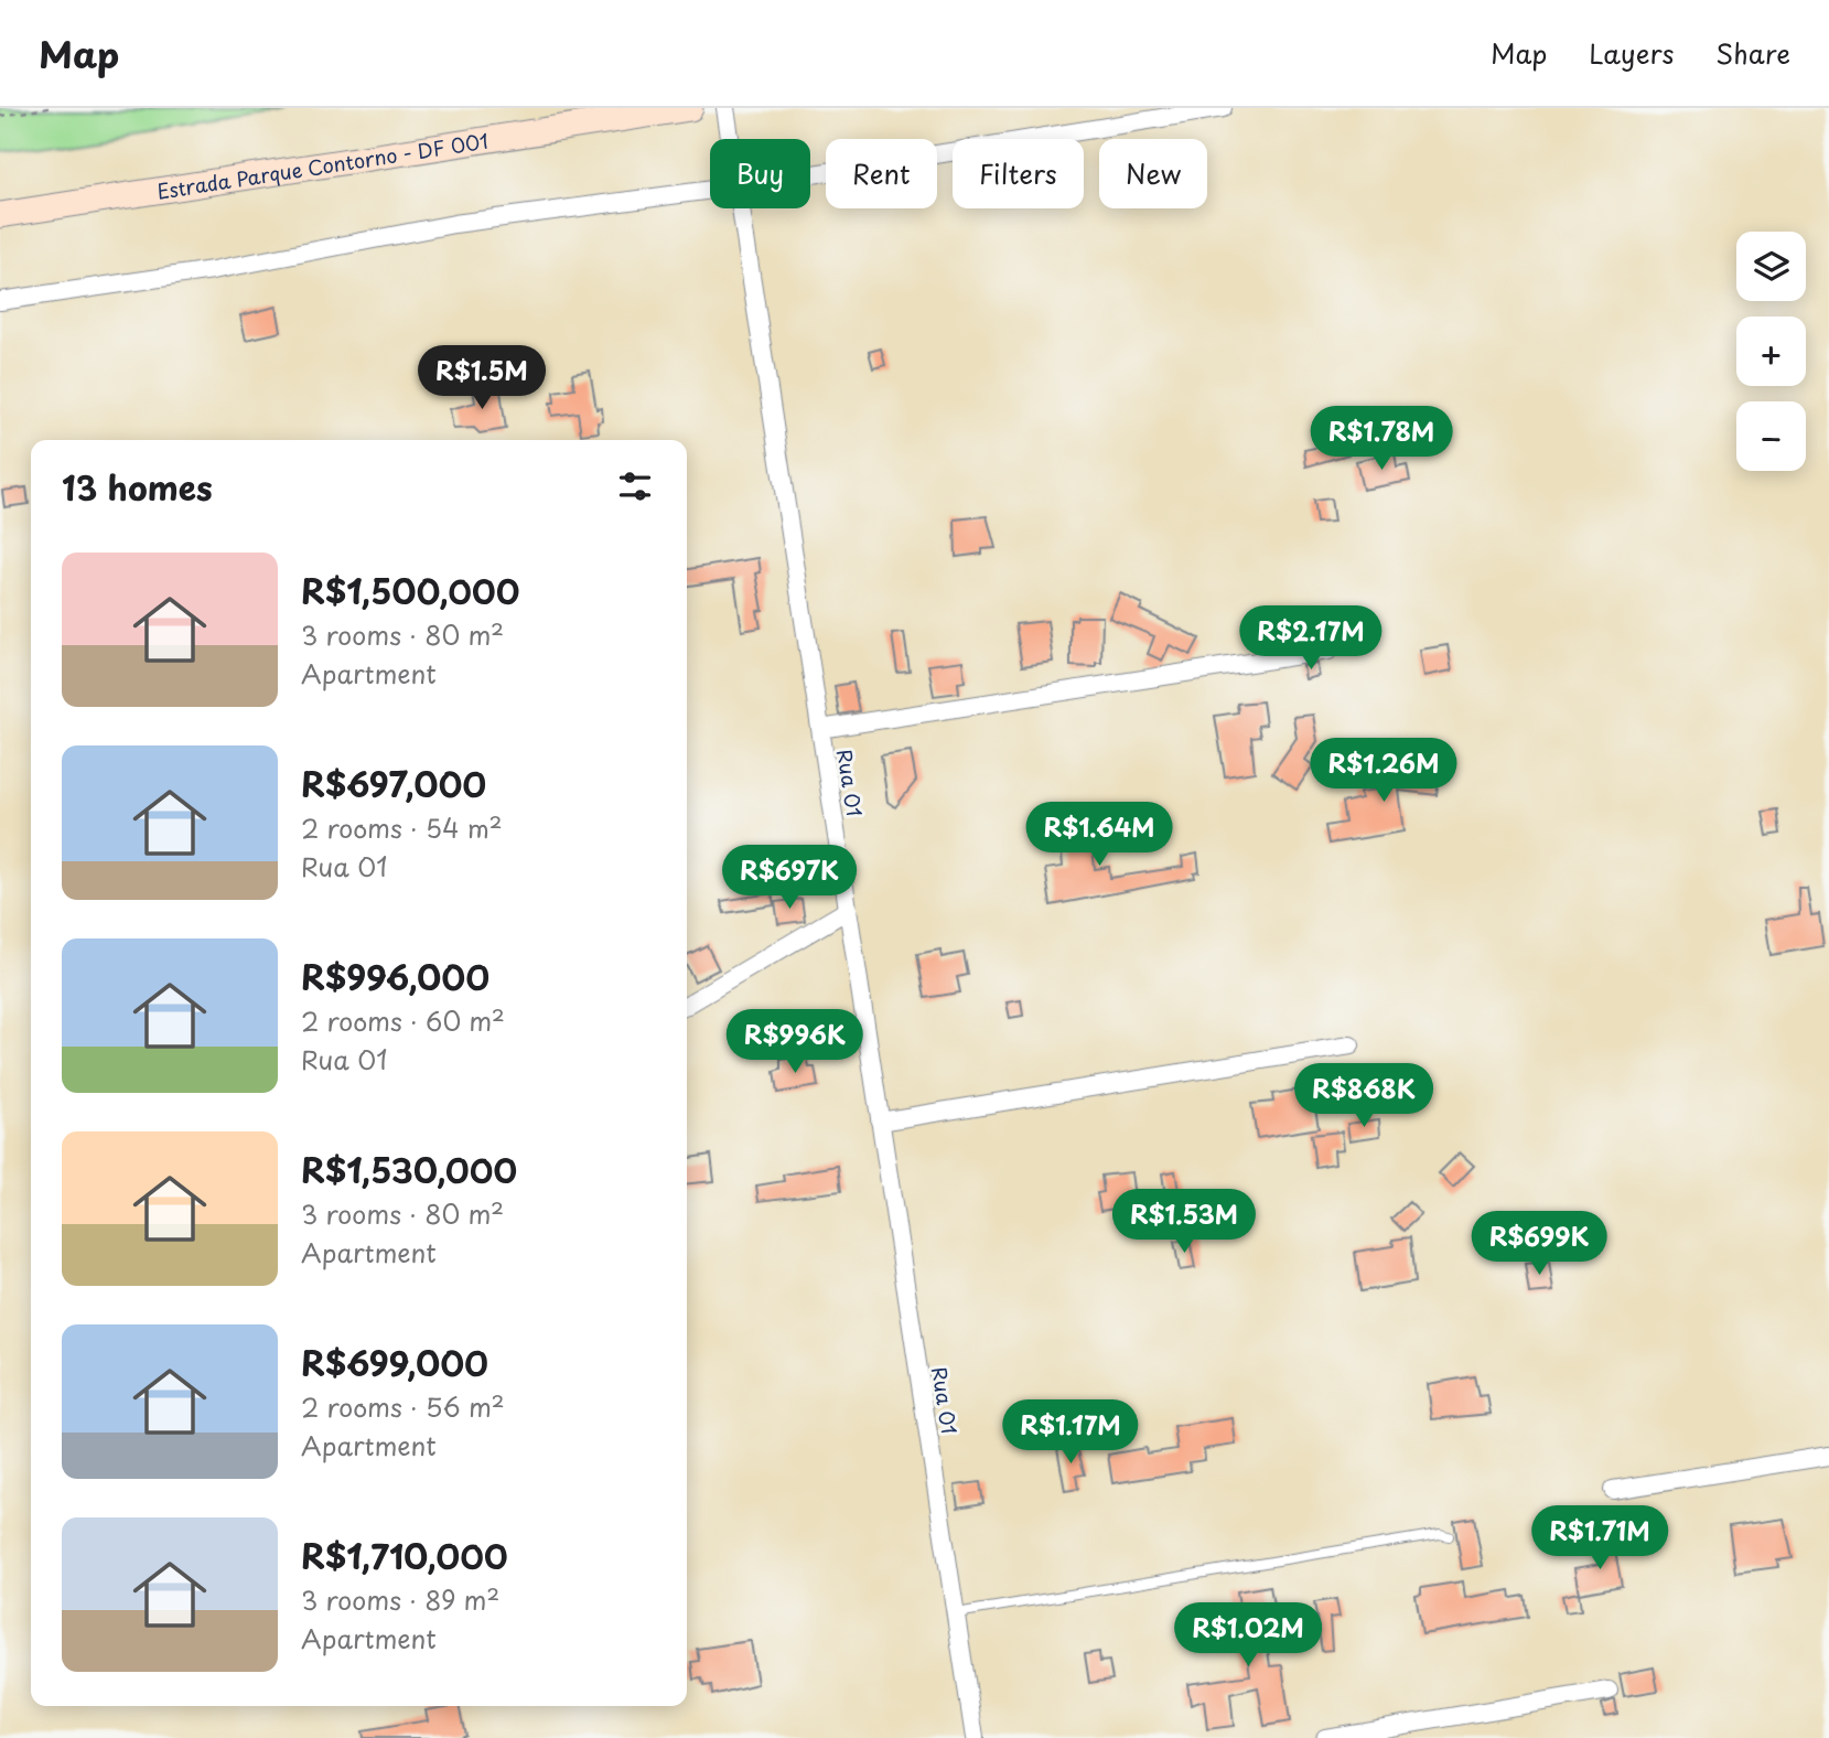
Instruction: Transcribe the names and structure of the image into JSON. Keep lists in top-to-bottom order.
{
  "streets": {
    "main road": ["Estrada Parque Contorno - DF 001"],
    "street": ["Rua 01"]
  },
  "page": {
    "header": "Map",
    "nav": ["Map", "Layers", "Share"],
    "chip": [
      "Buy",
      "Rent",
      "Filters",
      "New"
    ],
    "map_buttons": ["+", "−"],
    "price": [
      "R$1.5M",
      "R$1.78M",
      "R$2.17M",
      "R$1.26M",
      "R$1.64M",
      "R$697K",
      "R$996K",
      "R$868K",
      "R$1.53M",
      "R$699K",
      "R$1.17M",
      "R$1.71M",
      "R$1.02M"
    ],
    "heading": "13 homes",
    "list": [
      {
        "name": "R$1,500,000",
        "note": "3 rooms · 80 m² · Apartment"
      },
      {
        "name": "R$697,000",
        "note": "2 rooms · 54 m² · Rua 01"
      },
      {
        "name": "R$996,000",
        "note": "2 rooms · 60 m² · Rua 01"
      },
      {
        "name": "R$1,530,000",
        "note": "3 rooms · 80 m² · Apartment"
      },
      {
        "name": "R$699,000",
        "note": "2 rooms · 56 m² · Apartment"
      },
      {
        "name": "R$1,710,000",
        "note": "3 rooms · 89 m² · Apartment"
      }
    ]
  }
}
